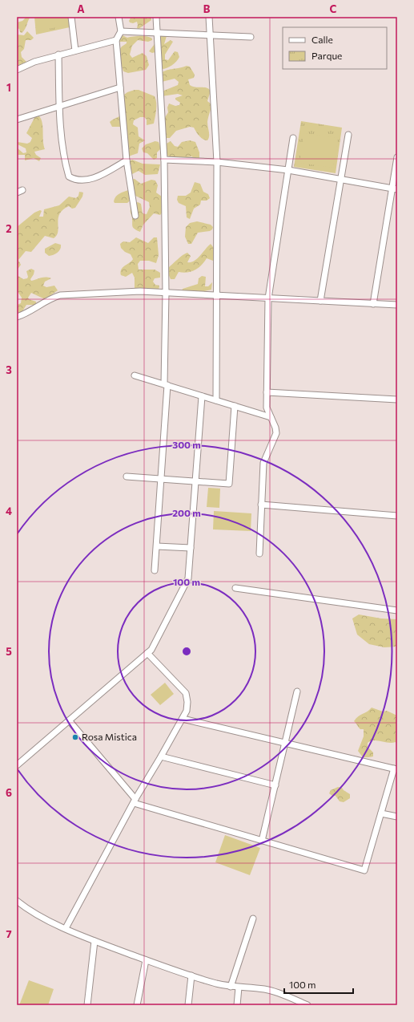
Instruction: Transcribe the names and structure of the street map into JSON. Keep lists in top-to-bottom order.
{
  "places": ["Rosa Mistica"],
  "legend": ["Calle", "Parque"],
  "scale_bar": "100 m",
  "grid": {
    "columns": ["A", "B", "C"],
    "rows": [
      "1",
      "2",
      "3",
      "4",
      "5",
      "6",
      "7"
    ]
  },
  "rings": ["300 m", "200 m", "100 m"]
}
